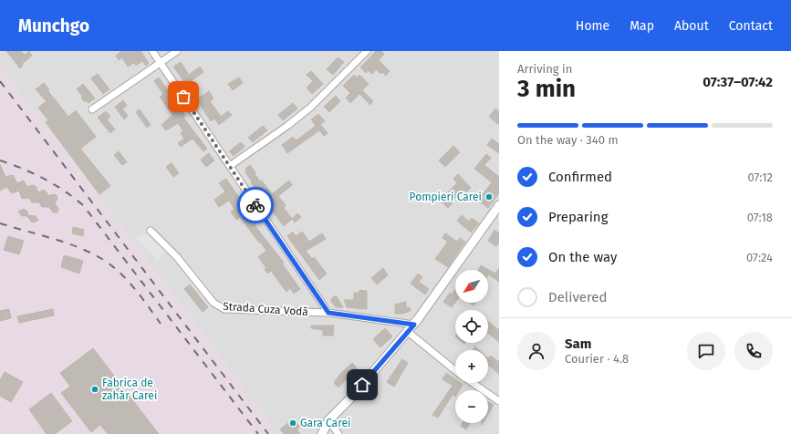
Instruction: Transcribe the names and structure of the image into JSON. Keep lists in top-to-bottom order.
{
  "streets": {
    "street": ["Strada Cuza Vodă"]
  },
  "places": ["Pompieri Carei", "Fabrica de zahăr Carei", "Gara Carei"],
  "north": "bottom left",
  "page": {
    "header": "Munchgo",
    "nav": [
      "Home",
      "Map",
      "About",
      "Contact"
    ],
    "heading": ["3 min", "Arriving in", "07:37–07:42"],
    "panel": ["Sam", "Courier · 4.8"],
    "bar": "On the way · 340 m",
    "list": [
      ["Confirmed", "07:12"],
      ["Preparing", "07:18"],
      ["On the way", "07:24"],
      "Delivered"
    ],
    "map_buttons": ["+", "−"]
  }
}
